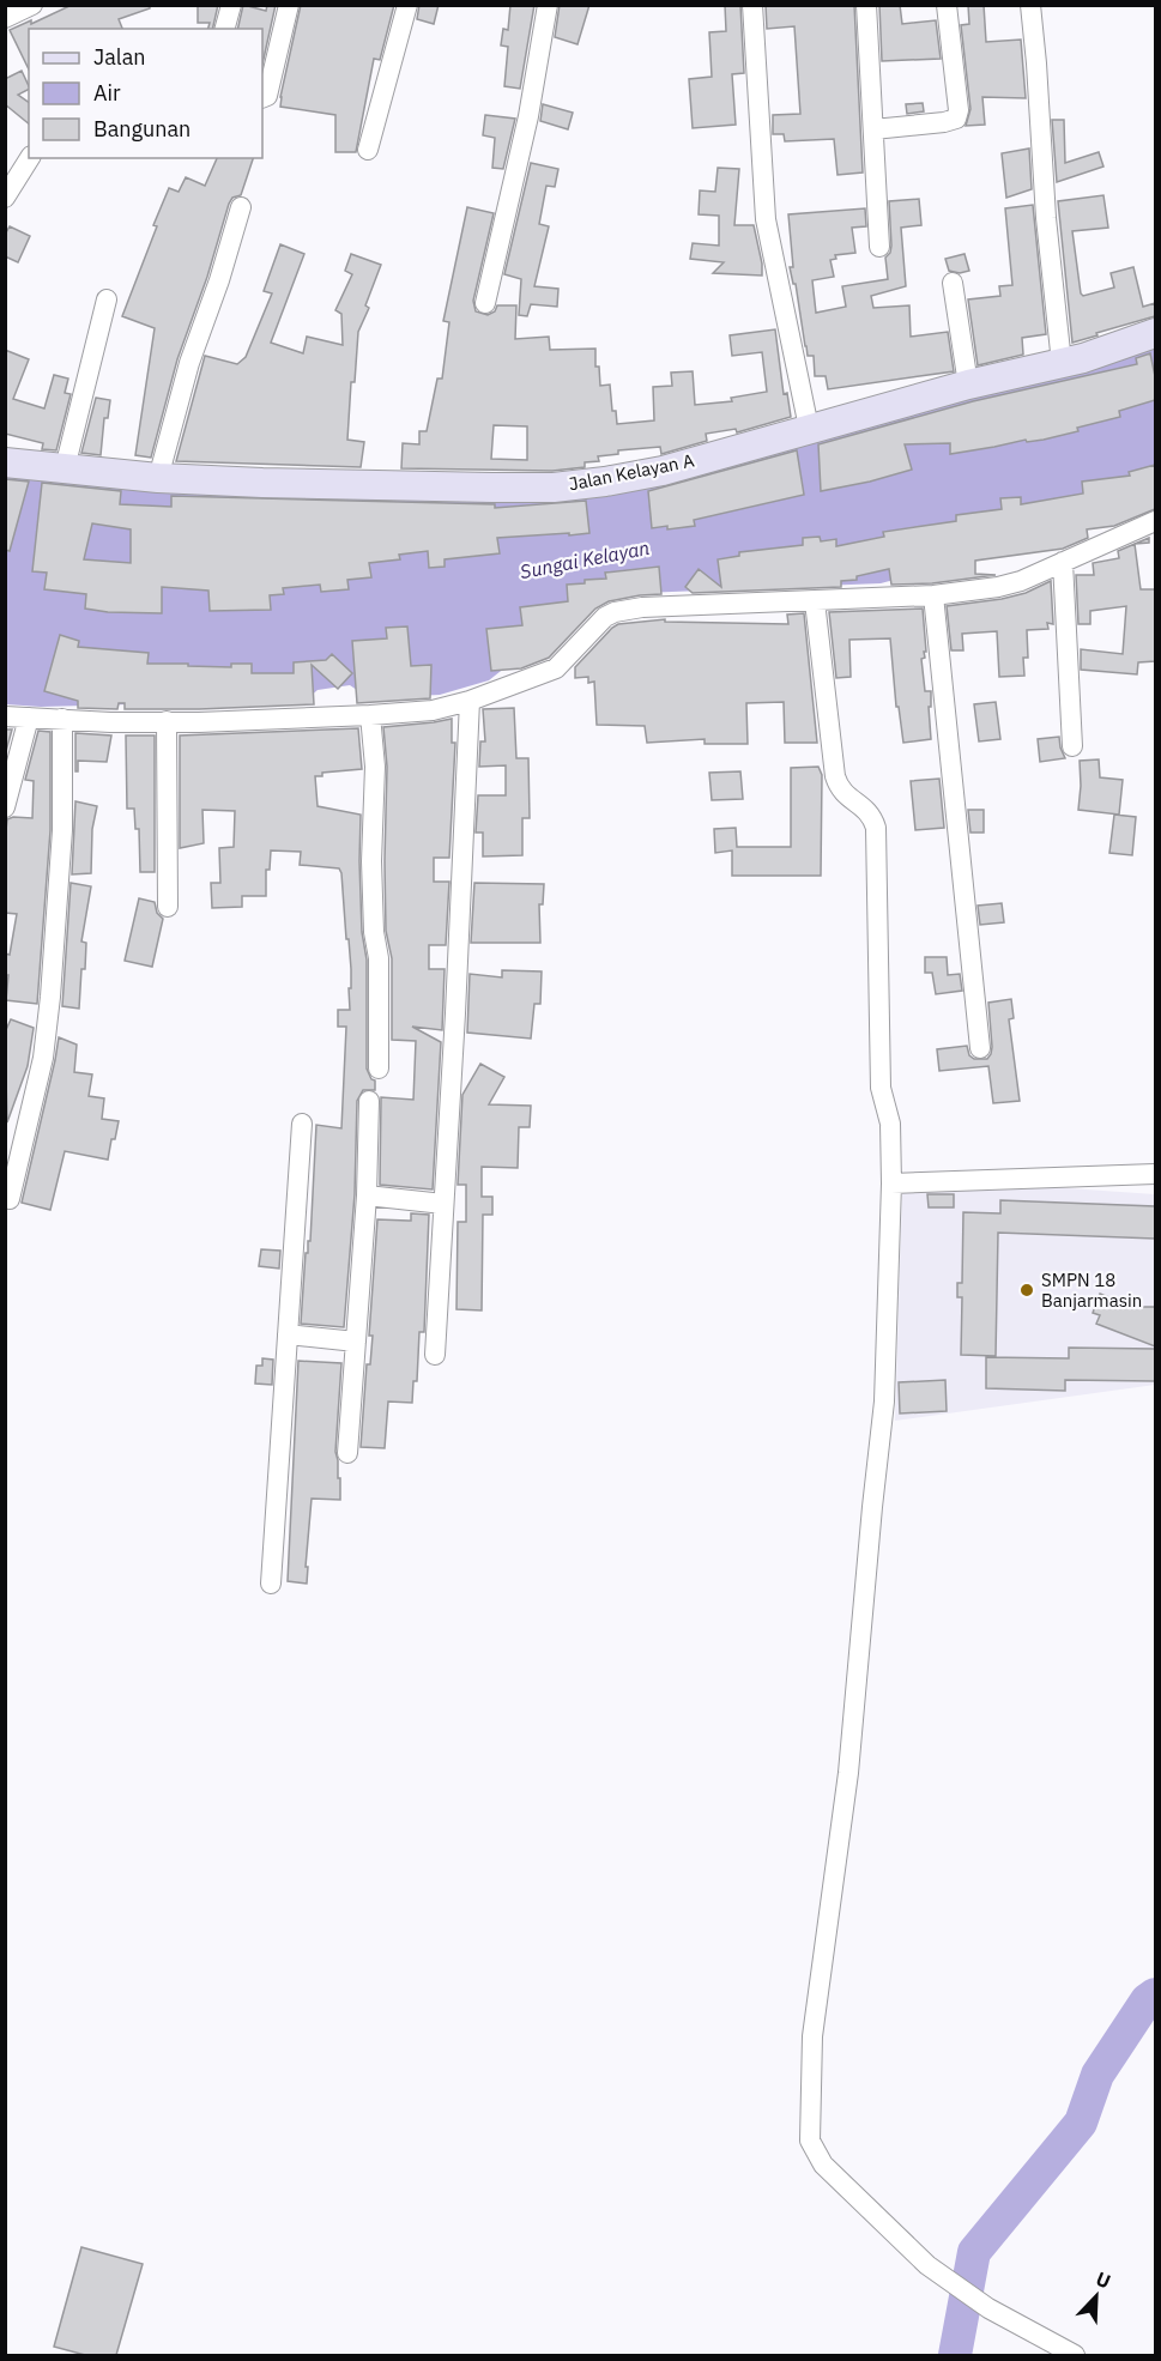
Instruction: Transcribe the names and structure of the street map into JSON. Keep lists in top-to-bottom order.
{
  "streets": {
    "street": ["Jalan Kelayan A"]
  },
  "water": ["Sungai Kelayan"],
  "places": ["SMPN 18 Banjarmasin"],
  "legend": ["Jalan", "Air", "Bangunan"],
  "north": "top right"
}
